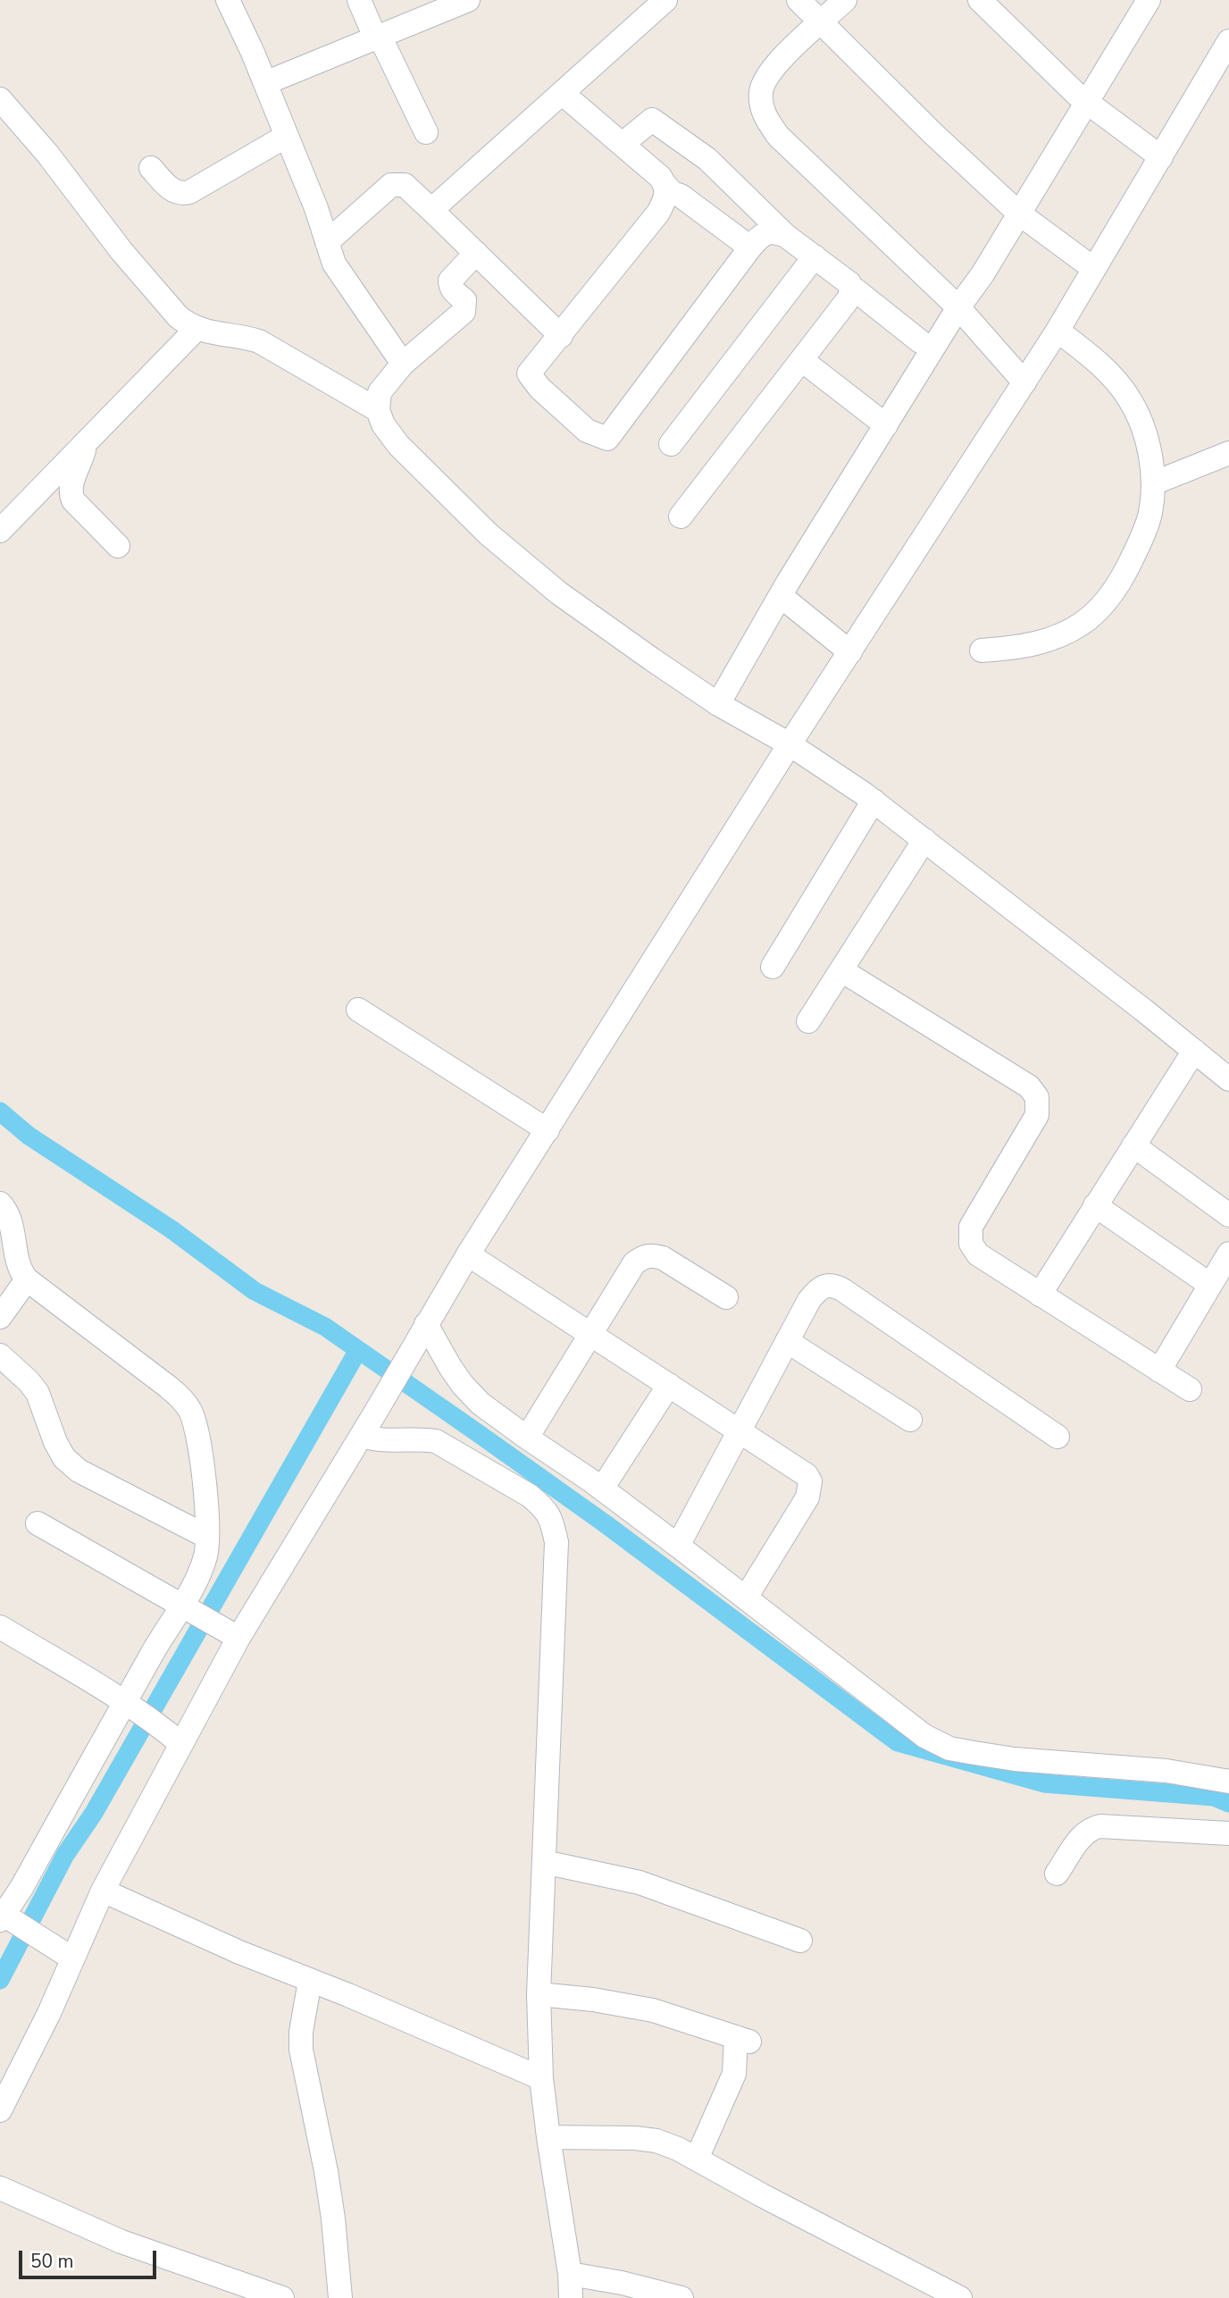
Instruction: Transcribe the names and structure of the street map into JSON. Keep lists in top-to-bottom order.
{
  "scale_bar": "50 m"
}
